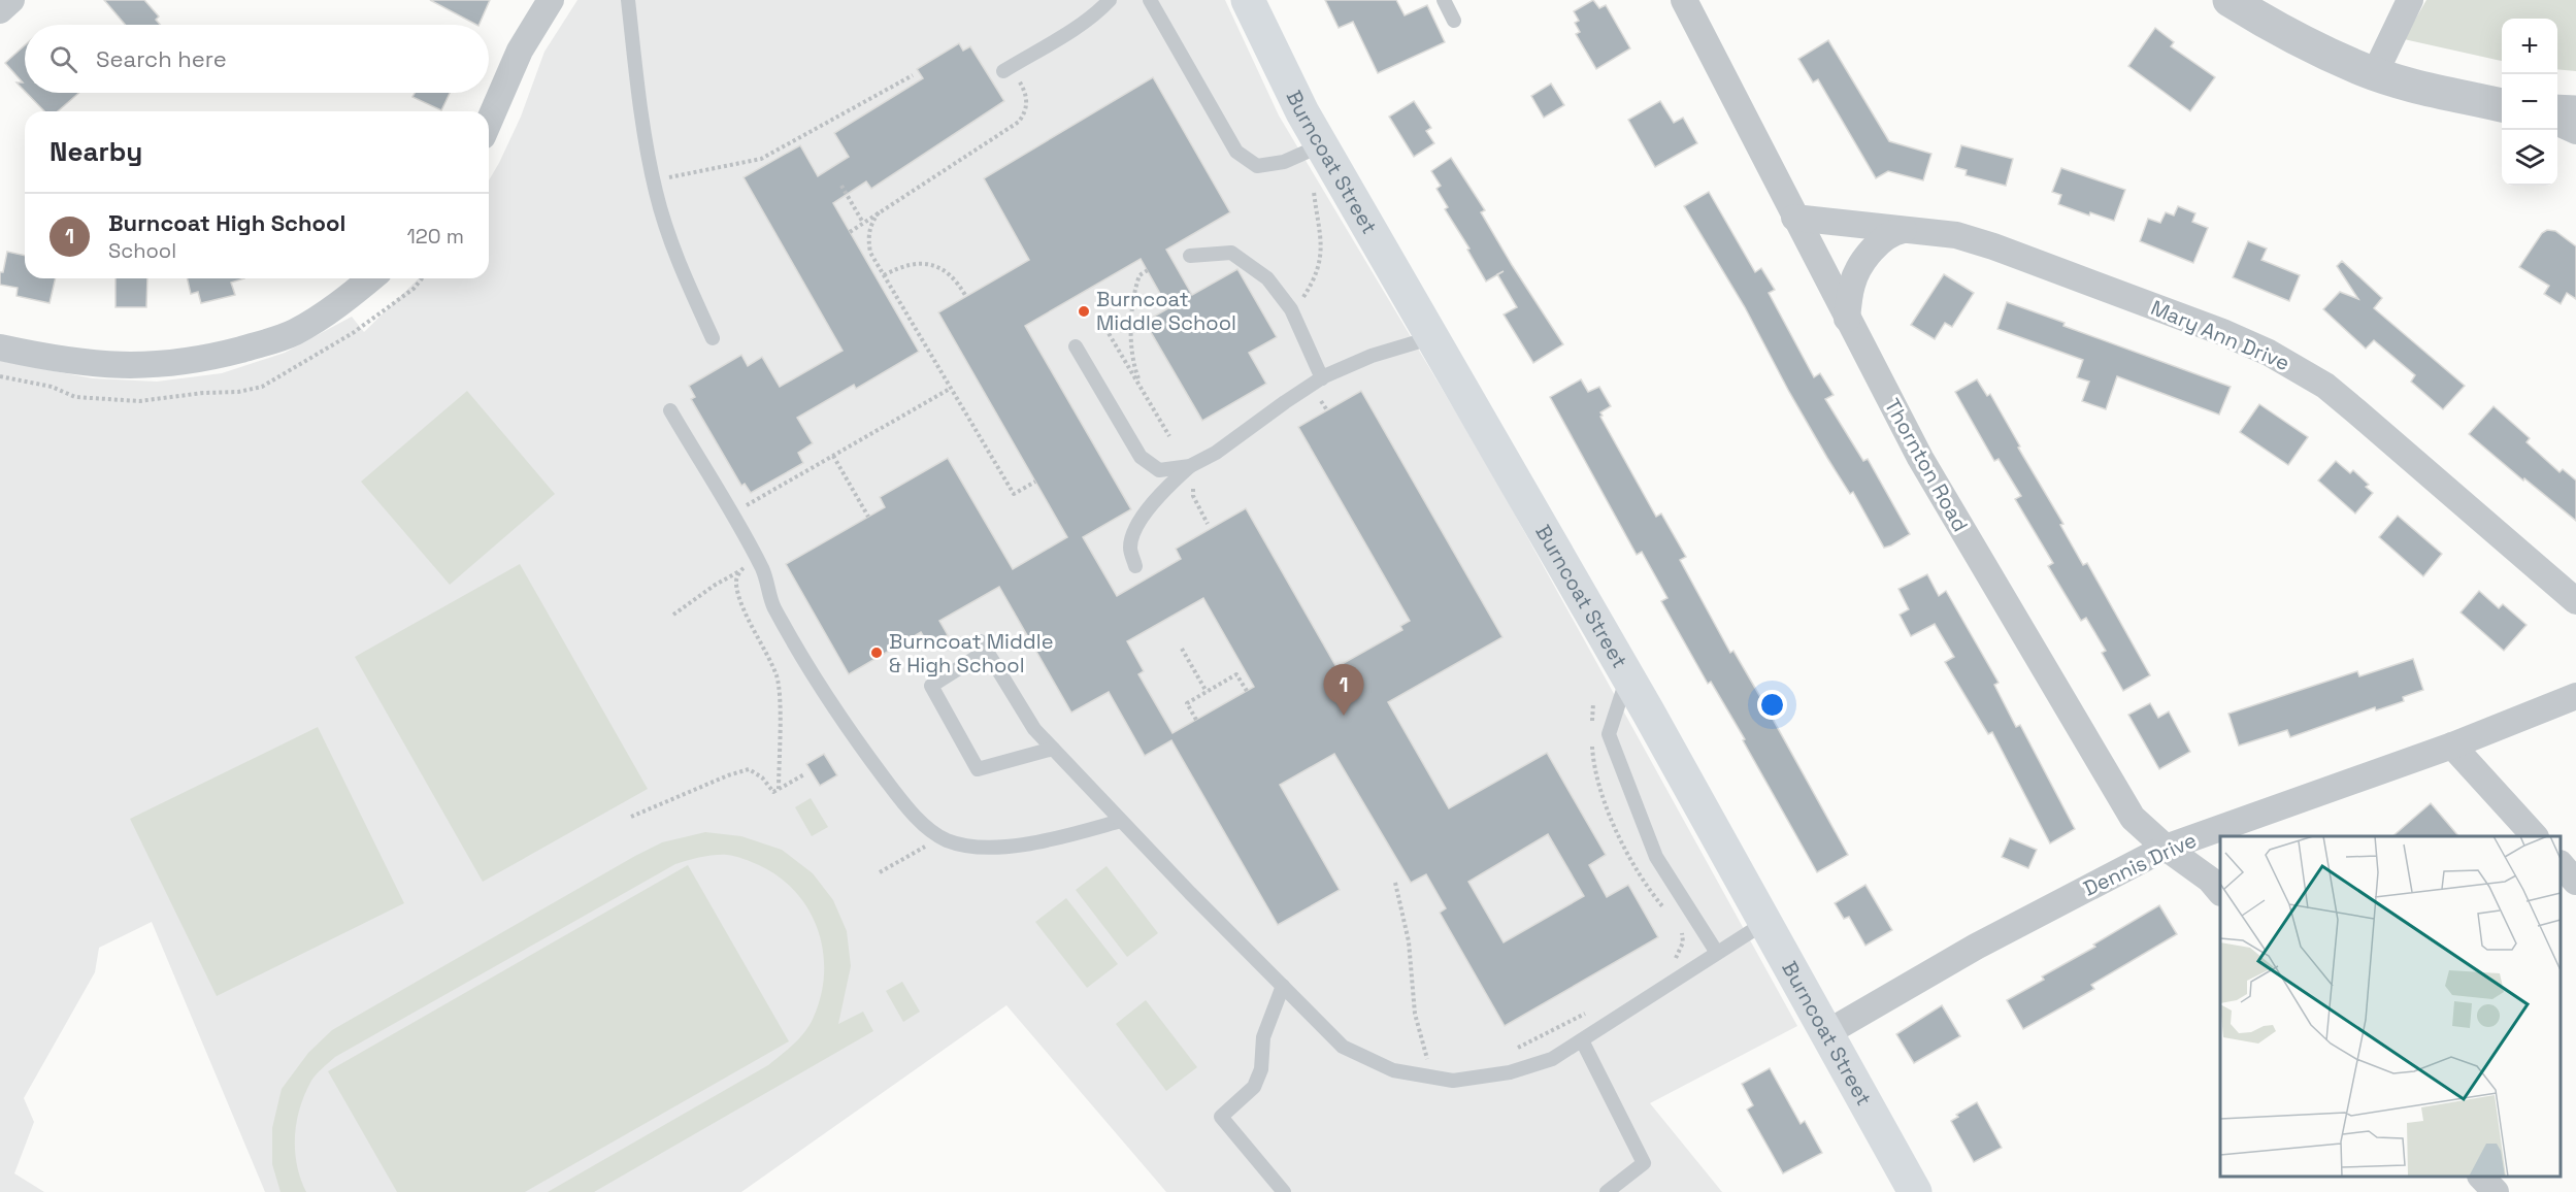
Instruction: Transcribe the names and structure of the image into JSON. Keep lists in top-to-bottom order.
{
  "streets": {
    "main road": ["Burncoat Street"],
    "street": ["Mary Ann Drive", "Thornton Road", "Dennis Drive"]
  },
  "crossings": [
    ["Burncoat Street", "Dennis Drive"],
    ["Mary Ann Drive", "Thornton Road"],
    ["Thornton Road", "Dennis Drive"]
  ],
  "places": ["Burncoat Middle School", "Burncoat Middle & High School"],
  "page": {
    "map_buttons": ["+", "−"],
    "search": "Search here",
    "heading": "Nearby",
    "list": [
      {
        "mark": "1",
        "name": "Burncoat High School",
        "note": "School",
        "value": "120 m"
      }
    ],
    "pins": "1"
  }
}
